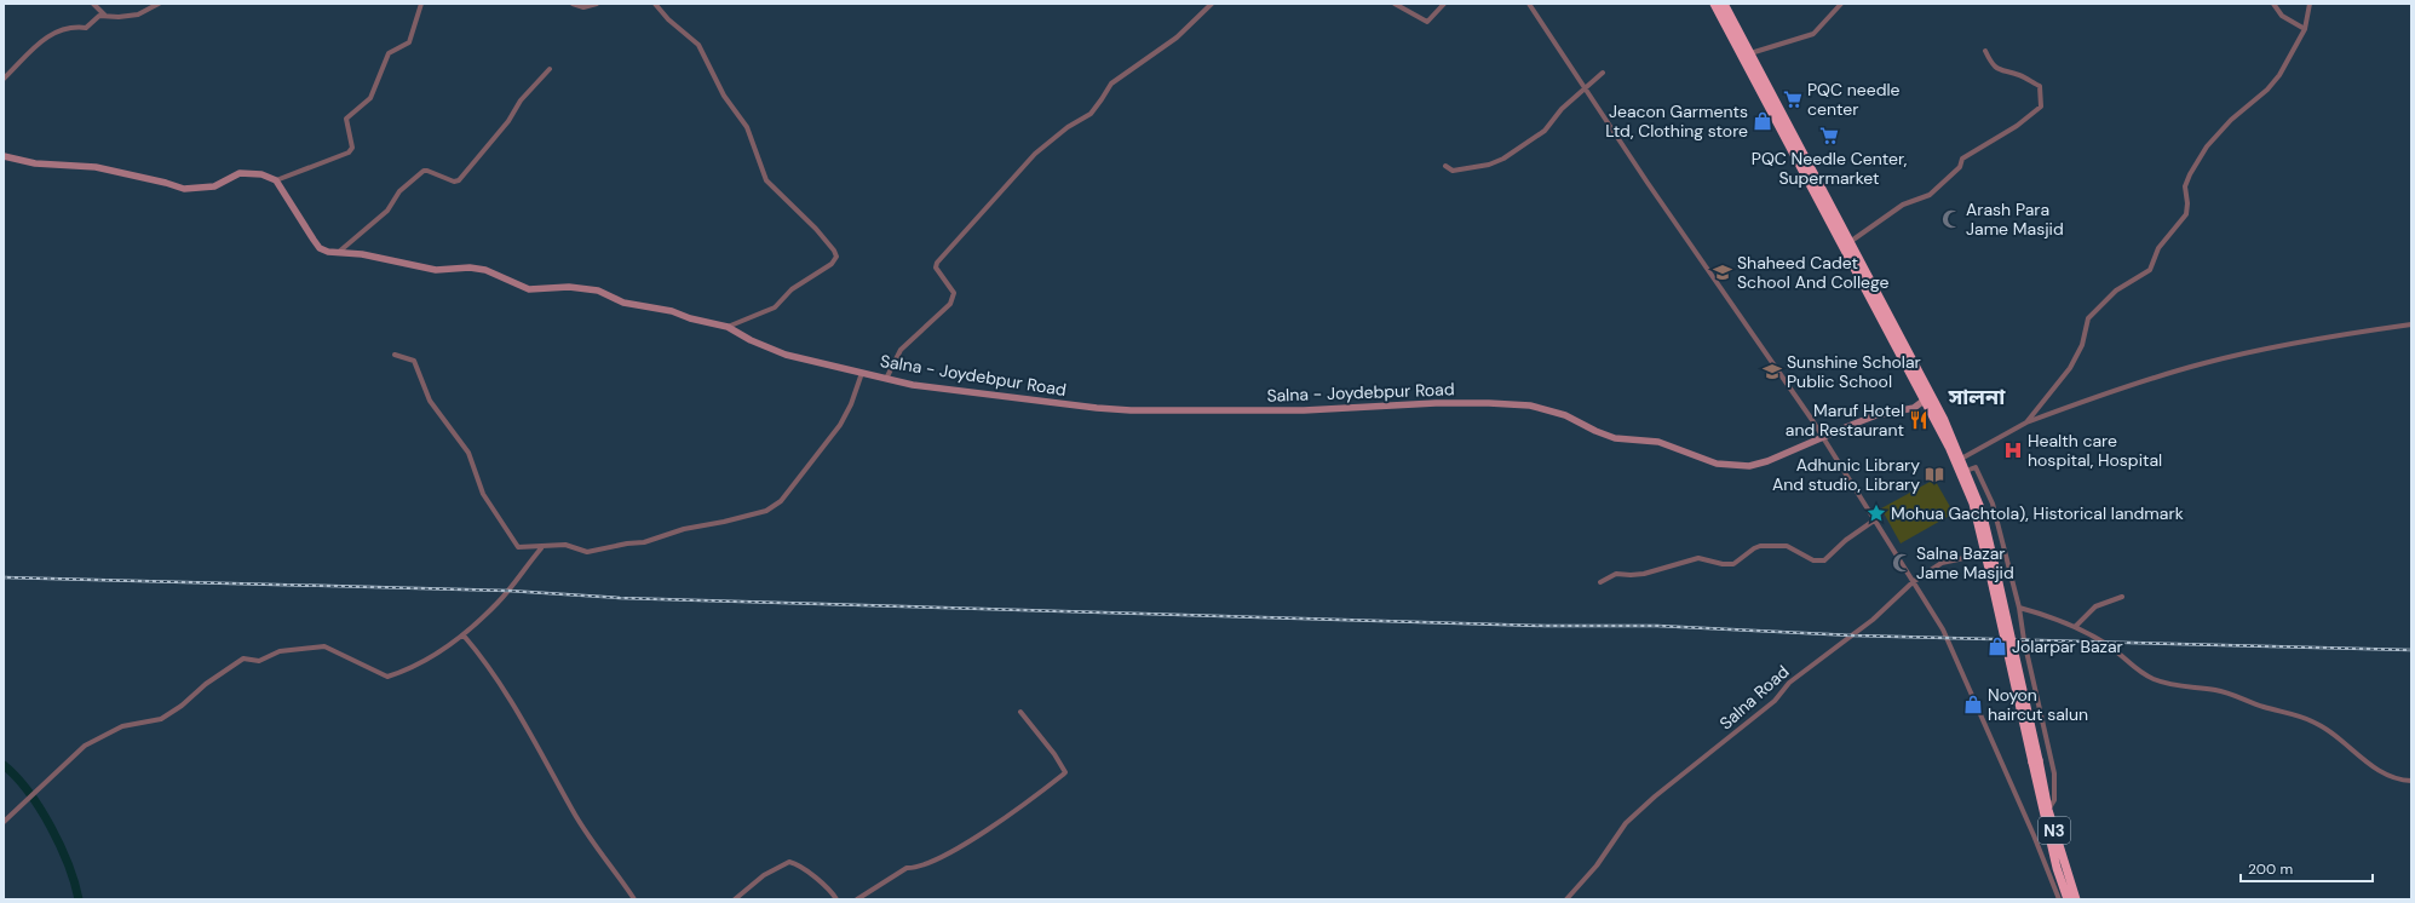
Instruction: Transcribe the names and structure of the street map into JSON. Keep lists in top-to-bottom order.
{
  "streets": {
    "highway": ["N3"],
    "main road": ["Salna - Joydebpur Road"],
    "street": ["Salna Road"]
  },
  "crossings": [
    ["Salna - Joydebpur Road", "N3"],
    ["Salna Road", "N3"]
  ],
  "districts": ["সালনা"],
  "places": {
    "supermarket": ["PQC needle center", "PQC Needle Center, Supermarket"],
    "shop": ["Jeacon Garments Ltd, Clothing store", "Jolarpar Bazar", "Noyon haircut salun"],
    "mosque": ["Arash Para Jame Masjid", "Salna Bazar Jame Masjid"],
    "school or university": ["Shaheed Cadet School And College", "Sunshine Scholar Public School"],
    "restaurant": ["Maruf Hotel and Restaurant"],
    "hospital": ["Health care hospital, Hospital"],
    "library": ["Adhunic Library And studio, Library"],
    "place": ["Mohua Gachtola), Historical landmark"]
  },
  "scale_bar": "200 m"
}
